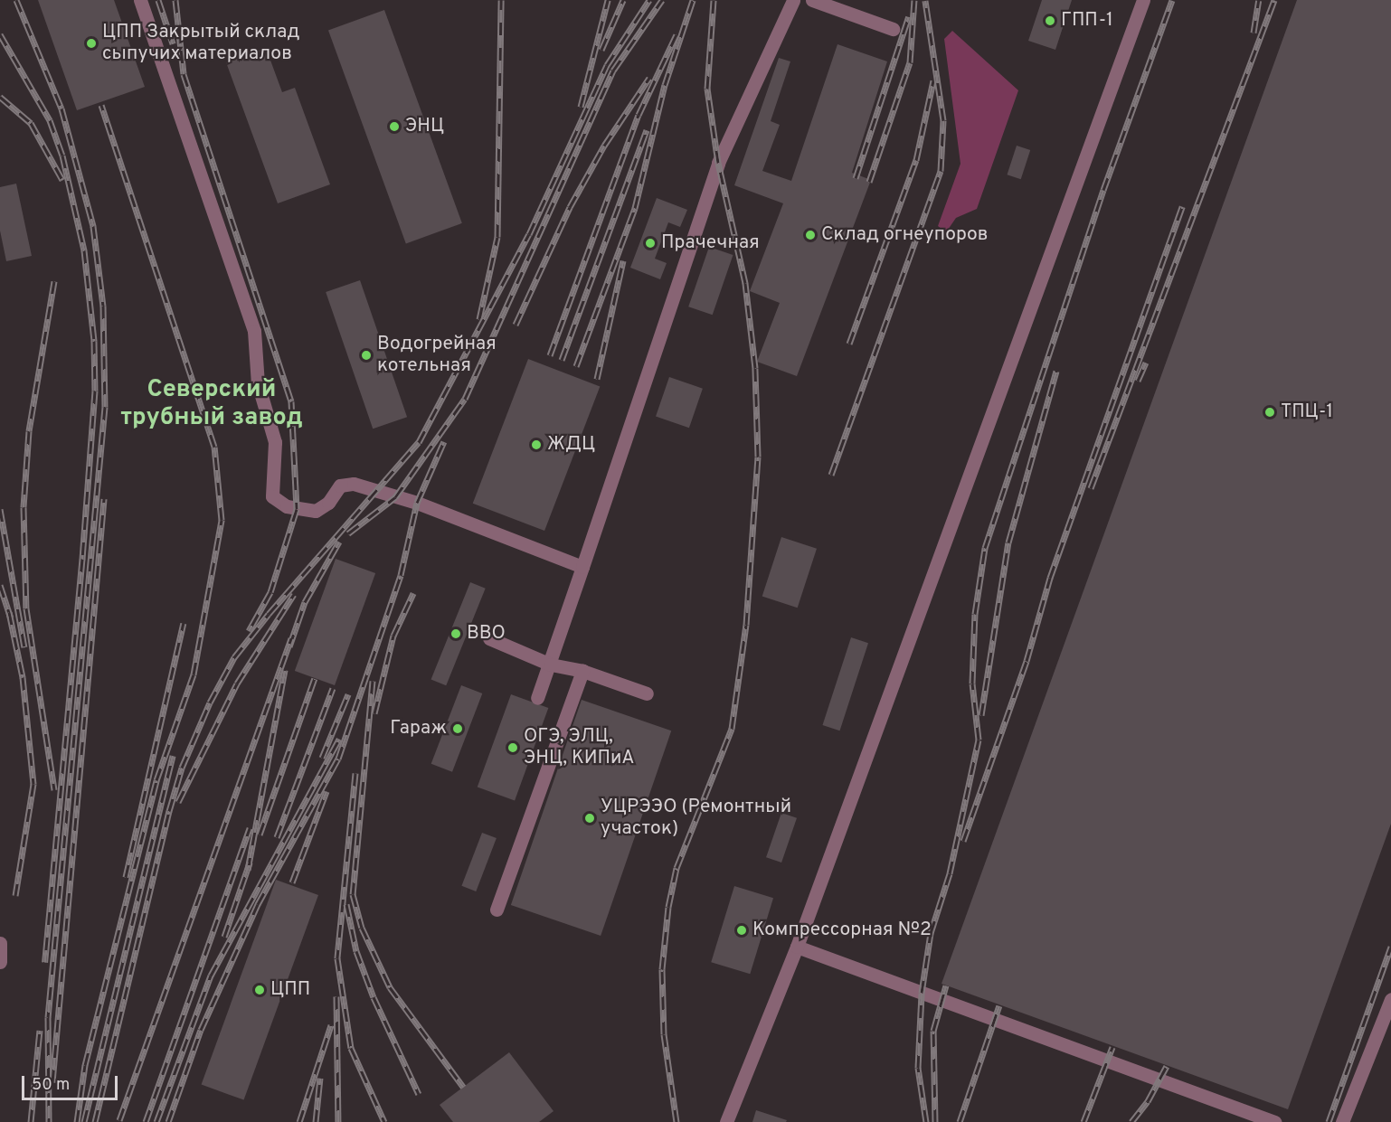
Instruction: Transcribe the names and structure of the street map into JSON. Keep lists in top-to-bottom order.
{
  "districts": ["Северский трубный завод"],
  "places": [
    "ГПП-1",
    "ЦПП Закрытый склад сыпучих материалов",
    "ЭНЦ",
    "Склад огнеупоров",
    "Прачечная",
    "Водогрейная котельная",
    "ТПЦ-1",
    "ЖДЦ",
    "ВВО",
    "Гараж",
    "ОГЭ, ЭЛЦ, ЭНЦ, КИПиА",
    "УЦРЭЭО (Ремонтный участок)",
    "Компрессорная №2",
    "ЦПП"
  ],
  "scale_bar": "50 m"
}
